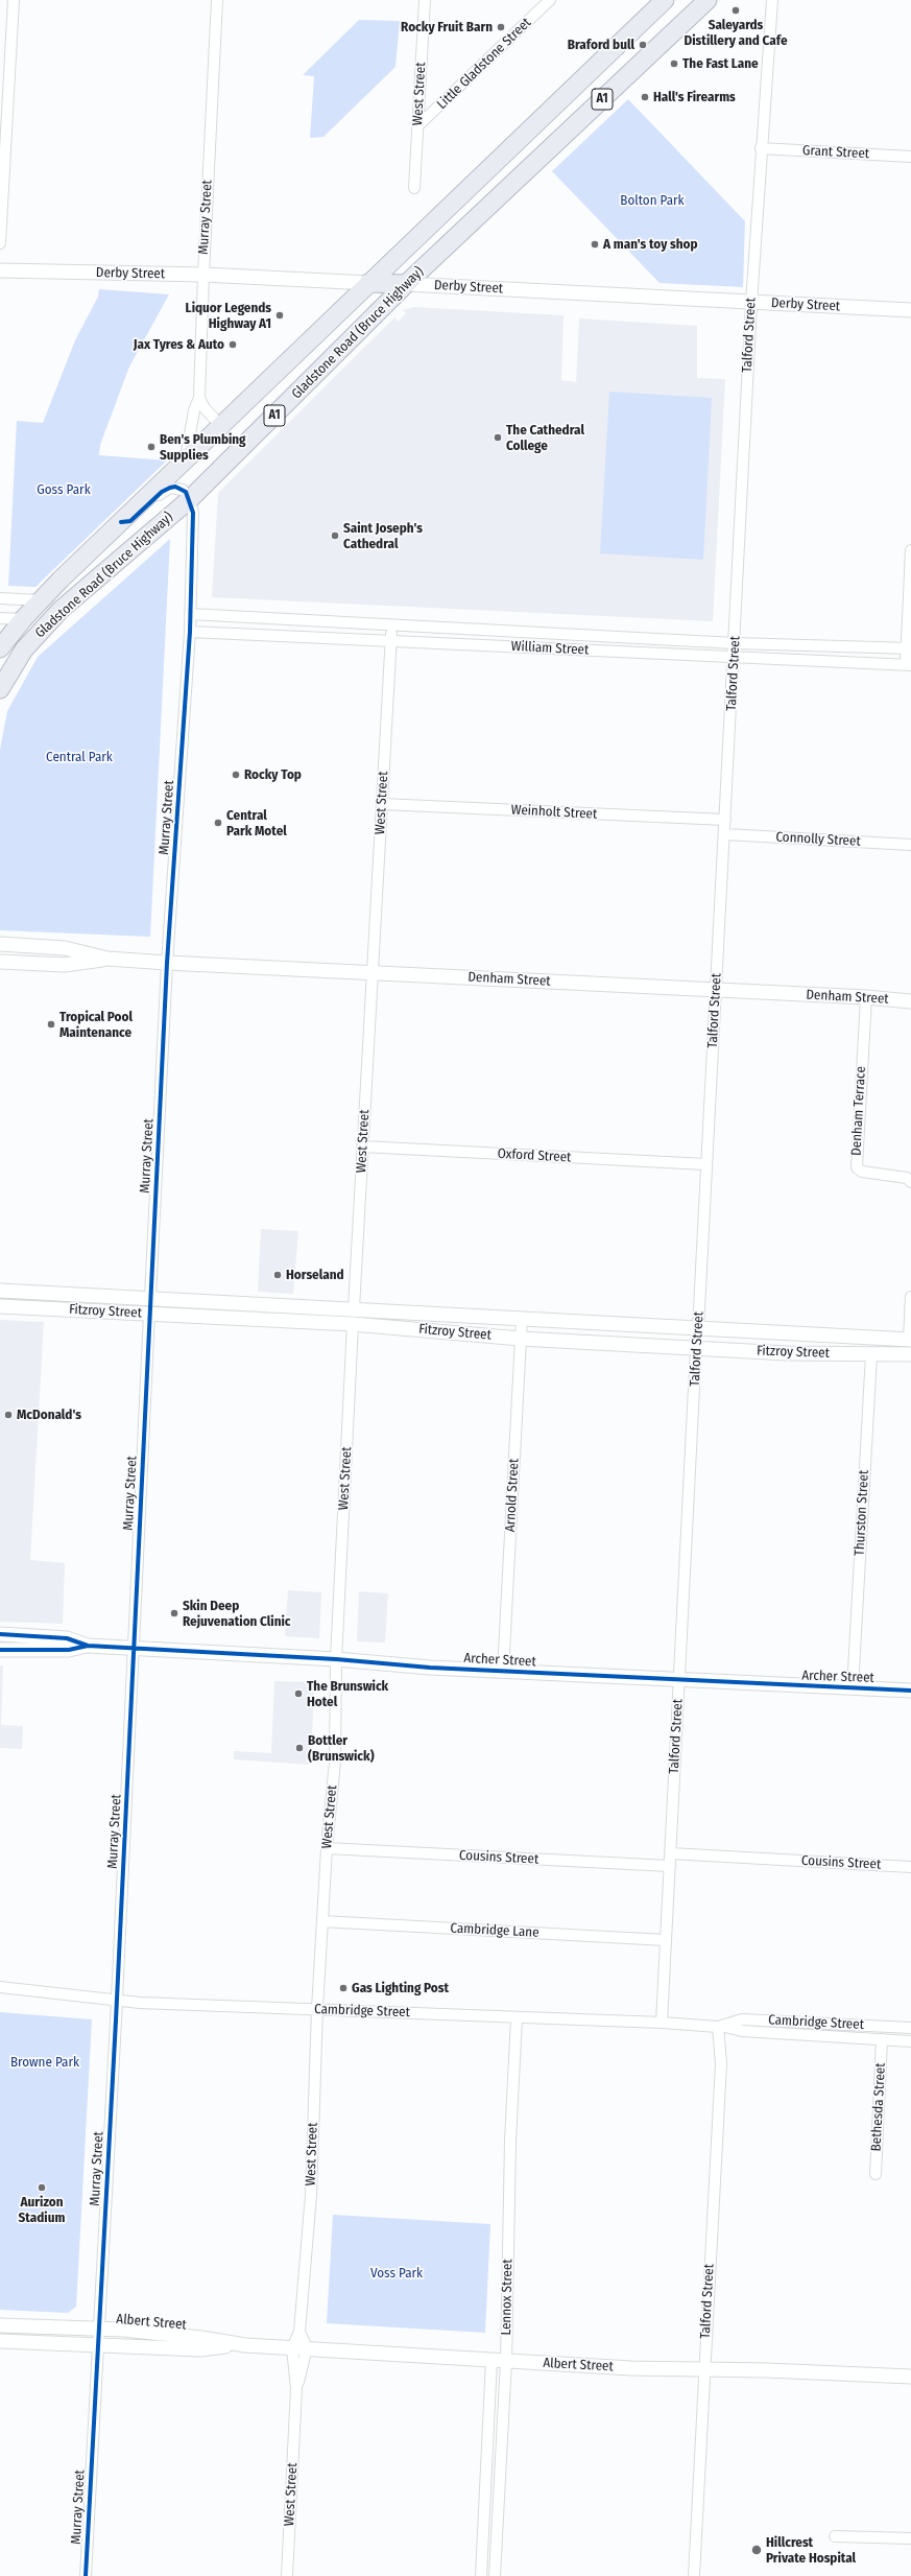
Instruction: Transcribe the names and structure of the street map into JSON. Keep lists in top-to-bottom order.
{
  "streets": {
    "highway": ["A1", "Derby Street", "Gladstone Road (Bruce Highway)"],
    "street": [
      "Little Gladstone Street",
      "West Street",
      "Grant Street",
      "Murray Street",
      "Talford Street",
      "William Street",
      "Weinholt Street",
      "Connolly Street",
      "Denham Street",
      "Denham Terrace",
      "Oxford Street",
      "Fitzroy Street",
      "Arnold Street",
      "Thurston Street",
      "Archer Street",
      "Cousins Street",
      "Cambridge Lane",
      "Cambridge Street",
      "Bethesda Street",
      "Lennox Street",
      "Albert Street"
    ]
  },
  "crossings": [
    ["Little Gladstone Street", "West Street"],
    ["West Street", "William Street"],
    ["West Street", "Weinholt Street"],
    ["West Street", "Denham Street"],
    ["West Street", "Oxford Street"],
    ["West Street", "Fitzroy Street"],
    ["West Street", "Archer Street"],
    ["West Street", "Cousins Street"],
    ["West Street", "Cambridge Lane"],
    ["West Street", "Cambridge Street"],
    ["West Street", "Albert Street"],
    ["Grant Street", "Talford Street"],
    ["Murray Street", "Derby Street"],
    ["Murray Street", "Gladstone Road (Bruce Highway)"],
    ["Murray Street", "William Street"],
    ["Murray Street", "Denham Street"],
    ["Murray Street", "Fitzroy Street"],
    ["Murray Street", "Archer Street"],
    ["Murray Street", "Cambridge Street"],
    ["Murray Street", "Albert Street"],
    ["Derby Street", "Gladstone Road (Bruce Highway)"],
    ["Derby Street", "Talford Street"],
    ["Talford Street", "William Street"],
    ["Talford Street", "Weinholt Street"],
    ["Talford Street", "Connolly Street"],
    ["Talford Street", "Denham Street"],
    ["Talford Street", "Oxford Street"],
    ["Talford Street", "Fitzroy Street"],
    ["Talford Street", "Archer Street"],
    ["Talford Street", "Cousins Street"],
    ["Talford Street", "Cambridge Lane"],
    ["Talford Street", "Cambridge Street"],
    ["Talford Street", "Albert Street"],
    ["Denham Street", "Denham Terrace"],
    ["Fitzroy Street", "Arnold Street"],
    ["Fitzroy Street", "Thurston Street"],
    ["Arnold Street", "Archer Street"],
    ["Thurston Street", "Archer Street"],
    ["Cambridge Street", "Bethesda Street"],
    ["Cambridge Street", "Lennox Street"],
    ["Lennox Street", "Albert Street"]
  ],
  "parks": [
    "Bolton Park",
    "Goss Park",
    "Central Park",
    "Browne Park",
    "Voss Park"
  ],
  "places": [
    "Saleyards Distillery and Cafe",
    "Rocky Fruit Barn",
    "Braford bull",
    "The Fast Lane",
    "Hall's Firearms",
    "A man's toy shop",
    "Liquor Legends Highway A1",
    "Jax Tyres & Auto",
    "The Cathedral College",
    "Ben's Plumbing Supplies",
    "Saint Joseph's Cathedral",
    "Rocky Top",
    "Central Park Motel",
    "Tropical Pool Maintenance",
    "Horseland",
    "McDonald's",
    "Skin Deep Rejuvenation Clinic",
    "The Brunswick Hotel",
    "Bottler (Brunswick)",
    "Gas Lighting Post",
    "Aurizon Stadium",
    "Hillcrest Private Hospital"
  ]
}
